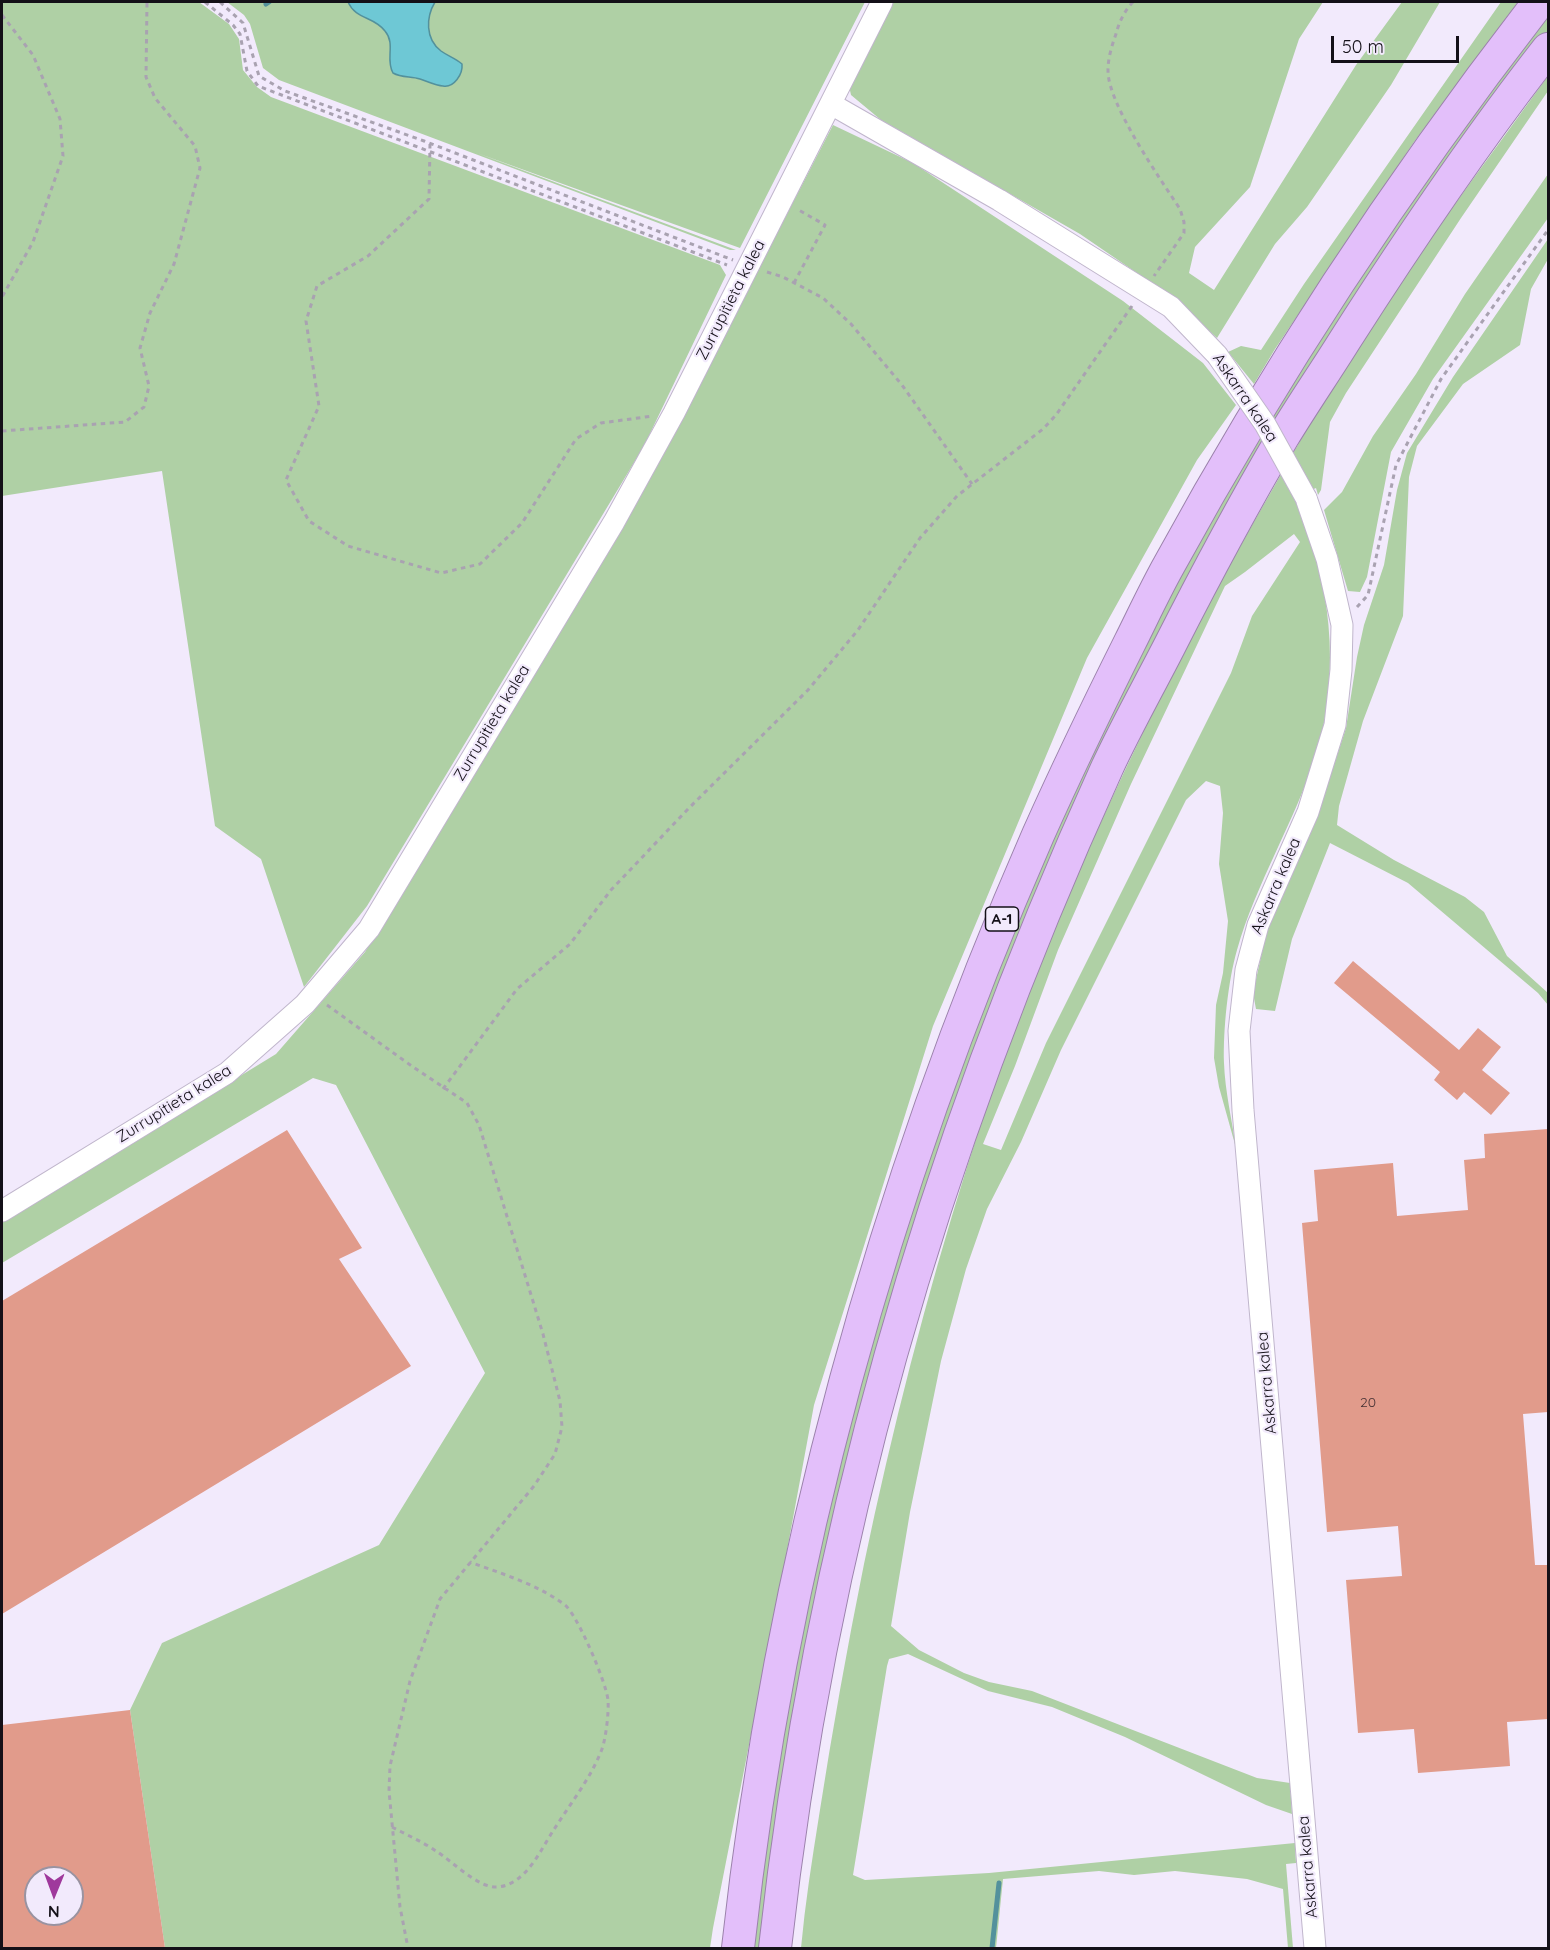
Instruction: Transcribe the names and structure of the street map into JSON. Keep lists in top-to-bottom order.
{
  "streets": {
    "highway": ["A-1"],
    "street": ["Zurrupitieta kalea", "Askarra kalea"]
  },
  "crossings": [
    ["Zurrupitieta kalea", "Askarra kalea"]
  ],
  "house_numbers": ["20"],
  "scale_bar": "50 m",
  "north": "bottom"
}
